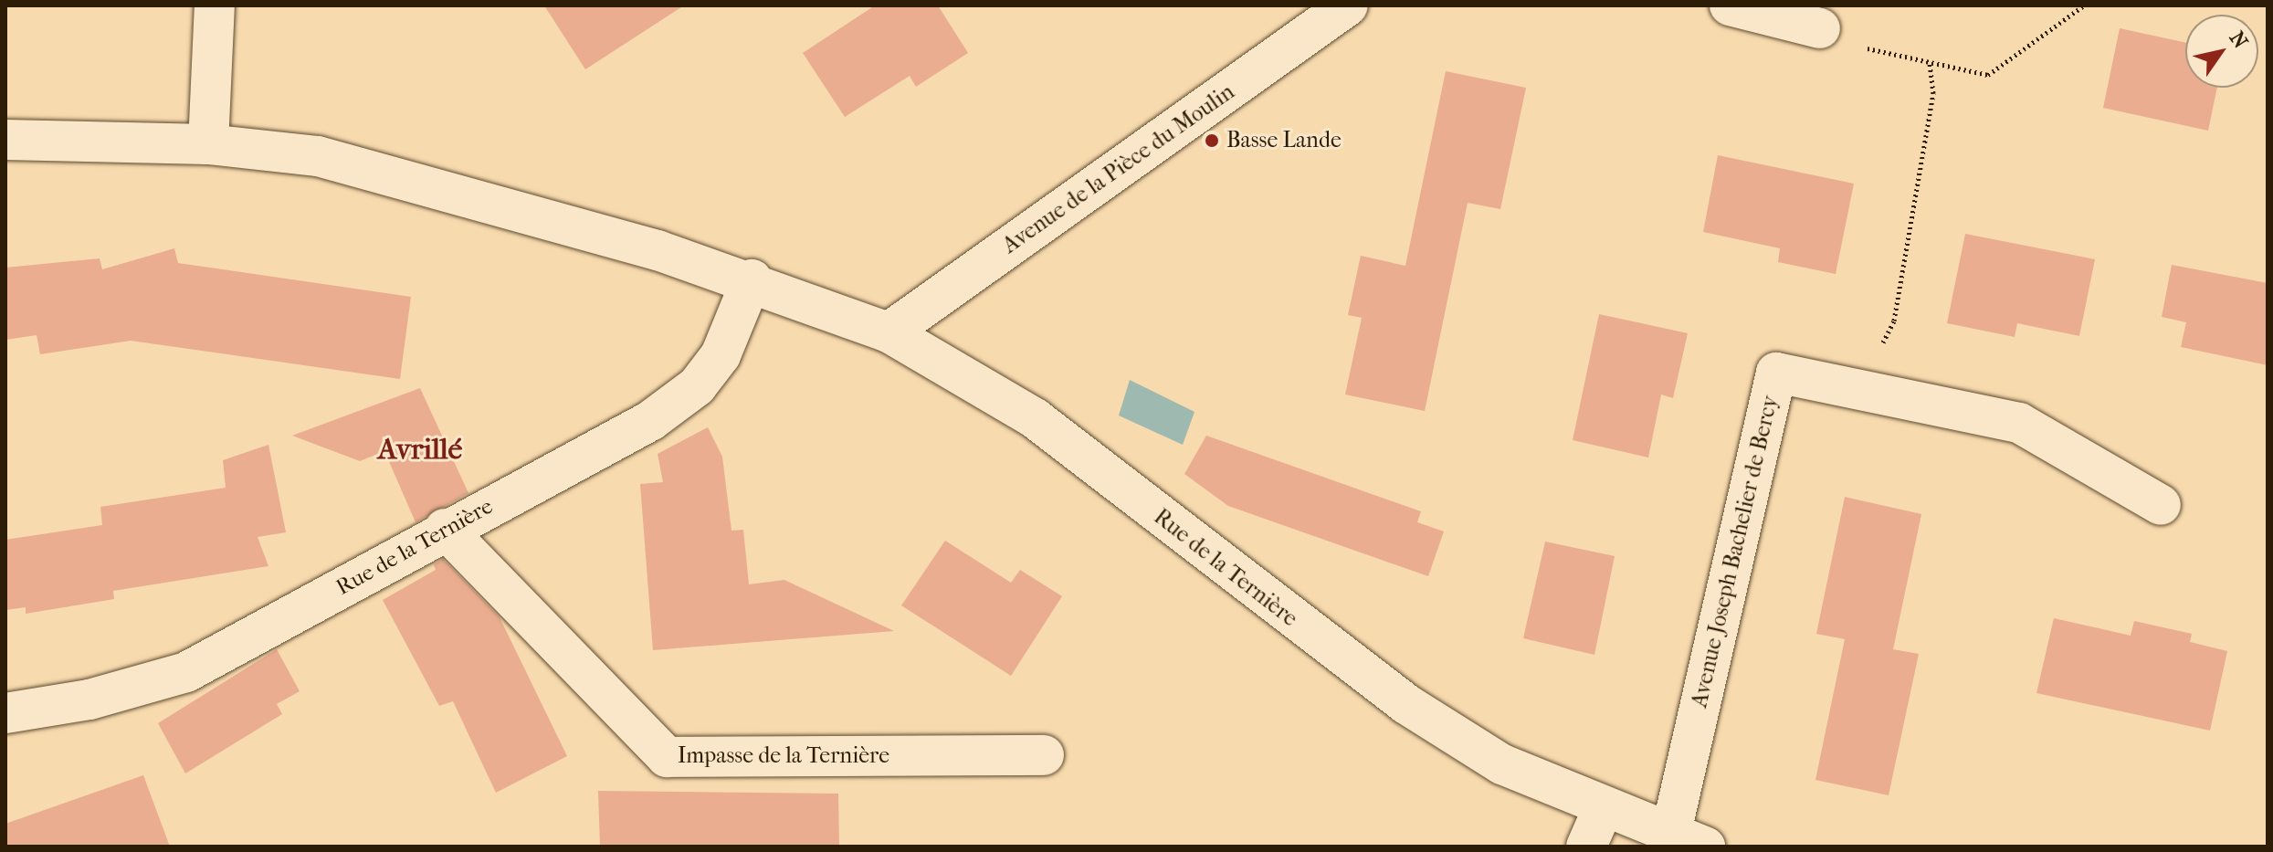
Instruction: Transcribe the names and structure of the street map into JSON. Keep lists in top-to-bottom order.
{
  "streets": {
    "street": [
      "Avenue de la Pièce du Moulin",
      "Rue de la Ternière",
      "Avenue Joseph Bachelier de Bercy",
      "Impasse de la Ternière"
    ]
  },
  "crossings": [
    ["Avenue de la Pièce du Moulin", "Rue de la Ternière"],
    ["Rue de la Ternière", "Avenue Joseph Bachelier de Bercy"],
    ["Rue de la Ternière", "Impasse de la Ternière"]
  ],
  "districts": ["Avrillé"],
  "places": ["Basse Lande"],
  "north": "top right"
}
